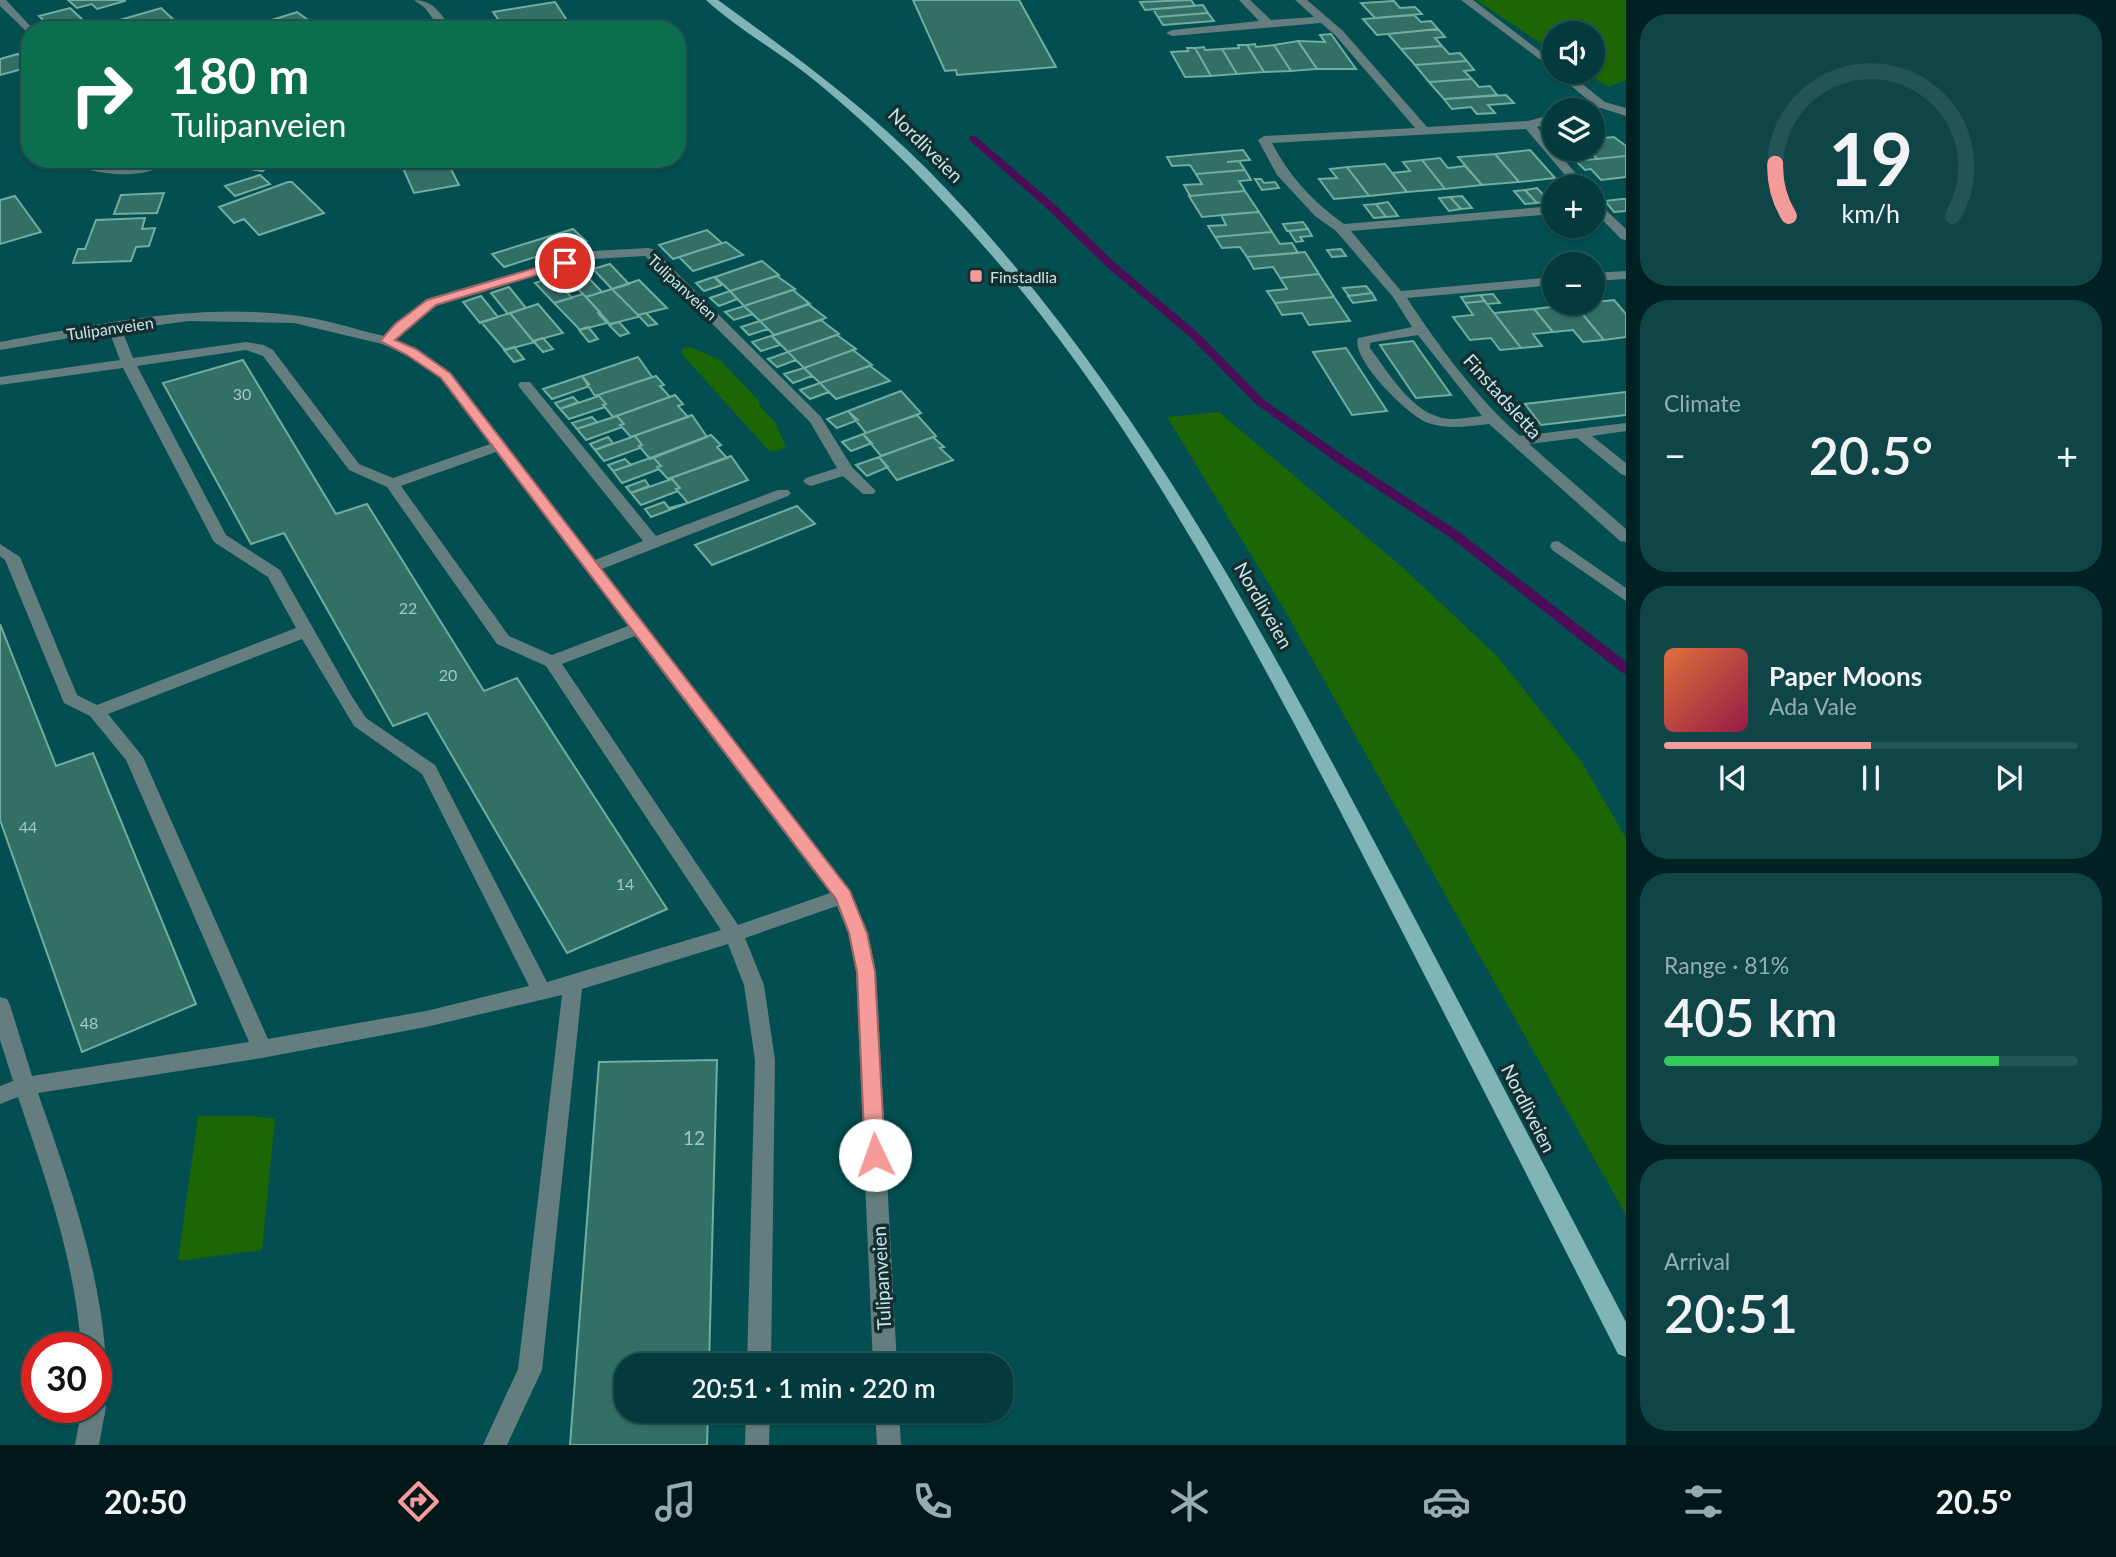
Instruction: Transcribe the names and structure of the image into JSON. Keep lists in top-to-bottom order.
{
  "streets": {
    "main road": ["Nordliveien"],
    "street": ["Tulipanveien", "Finstadsletta"]
  },
  "places": {
    "transit": ["Finstadlia"]
  },
  "house_numbers": [
    "30",
    "22",
    "20",
    "44",
    "14",
    "48",
    "12"
  ],
  "page": {
    "map_buttons": ["+", "−"],
    "turn": ["180 m", "Tulipanveien"],
    "tile": [
      "Climate",
      ["Range · 81%", "405 km"],
      ["Arrival", "20:51"]
    ],
    "heat": ["−", "20.5°", "+"],
    "song": ["Paper Moons", "Ada Vale"],
    "limit": "30",
    "trip": "20:51 · 1 min · 220 m",
    "tabs": ["20:50", "20.5°"],
    "gauge": ["19", "km/h"]
  }
}
